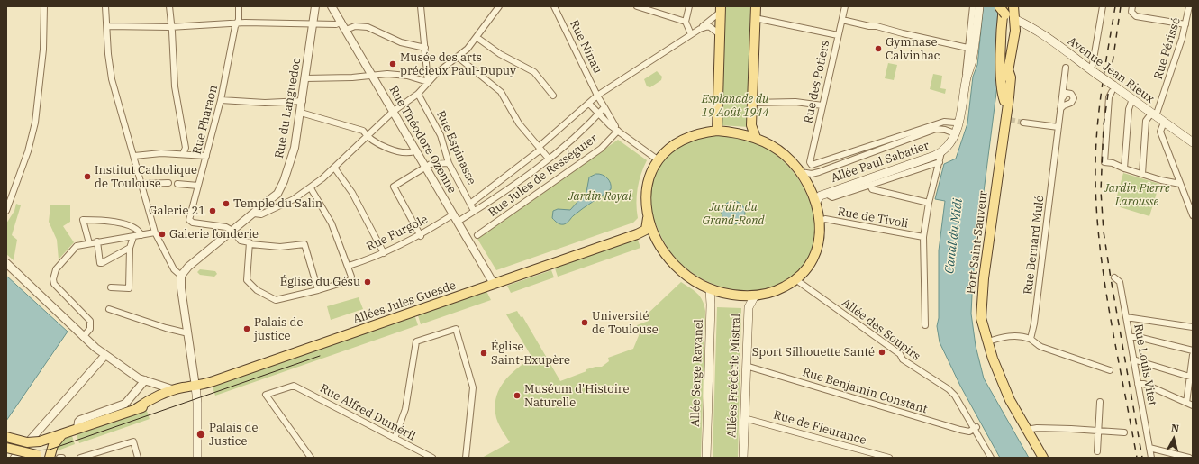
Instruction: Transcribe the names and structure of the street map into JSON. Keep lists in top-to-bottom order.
{
  "streets": {
    "main road": [
      "Avenue Jean Rieux",
      "Allée Paul Sabatier",
      "Port Saint-Sauveur",
      "Allées Jules Guesde",
      "Allée Serge Ravanel",
      "Allées Frédéric Mistral"
    ],
    "street": [
      "Rue Ninau",
      "Rue Périssé",
      "Rue des Potiers",
      "Rue du Languedoc",
      "Rue Pharaon",
      "Rue Théodore Ozenne",
      "Rue Espinasse",
      "Rue Jules de Rességuier",
      "Rue de Tivoli",
      "Rue Furgole",
      "Rue Bernard Mulé",
      "Allée des Soupirs",
      "Rue Louis Vitet",
      "Rue Benjamin Constant",
      "Rue Alfred Duméril",
      "Rue de Fleurance"
    ]
  },
  "crossings": [
    ["Rue Ninau", "Rue Jules de Rességuier"],
    ["Rue Périssé", "Avenue Jean Rieux"],
    ["Avenue Jean Rieux", "Port Saint-Sauveur"],
    ["Rue des Potiers", "Allée Paul Sabatier"],
    ["Rue du Languedoc", "Rue Pharaon"],
    ["Rue Théodore Ozenne", "Rue Furgole"],
    ["Rue Théodore Ozenne", "Allées Jules Guesde"],
    ["Allée des Soupirs", "Rue Benjamin Constant"],
    ["Allées Frédéric Mistral", "Rue Benjamin Constant"],
    ["Allées Frédéric Mistral", "Rue de Fleurance"]
  ],
  "water": ["Canal du Midi"],
  "parks": [
    "Esplanade du 19 Août 1944",
    "Jardin Pierre Larousse",
    "Jardin Royal",
    "Jardin du Grand-Rond"
  ],
  "places": [
    "Gymnase Calvinhac",
    "Musée des arts précieux Paul-Dupuy",
    "Institut Catholique de Toulouse",
    "Temple du Salin",
    "Galerie 21",
    "Galerie fonderie",
    "Église du Gésu",
    "Université de Toulouse",
    "Palais de justice",
    "Sport Silhouette Santé",
    "Église Saint-Exupère",
    "Muséum d'Histoire Naturelle",
    "Palais de Justice"
  ],
  "north": "top"
}
